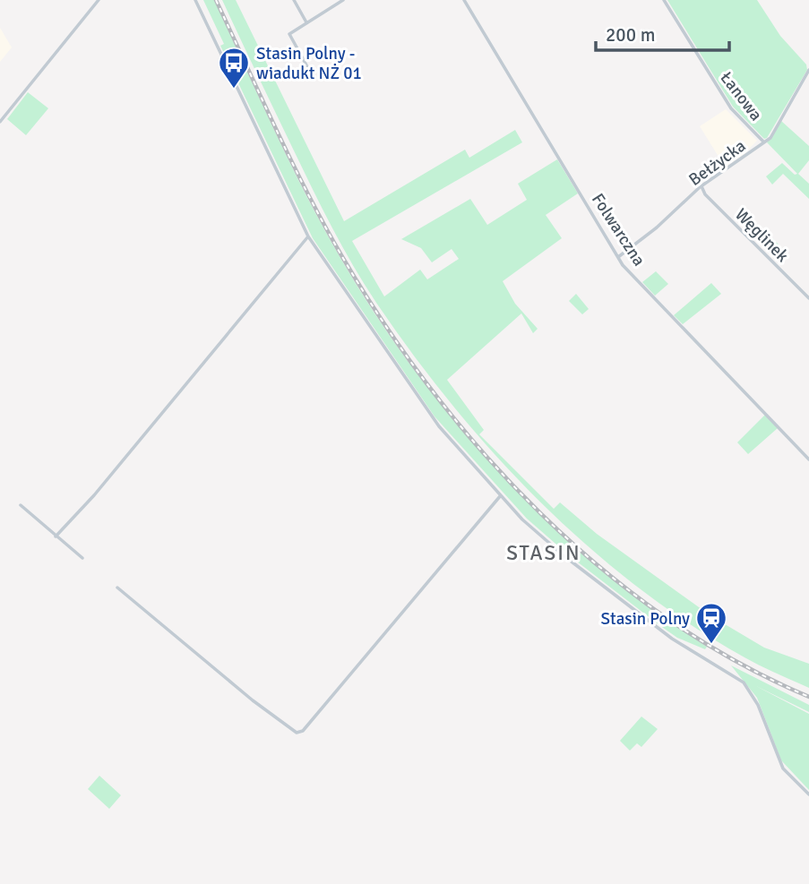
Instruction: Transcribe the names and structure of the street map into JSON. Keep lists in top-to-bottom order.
{
  "streets": {
    "street": [
      "Łanowa",
      "Bełżycka",
      "Folwarczna",
      "Węglinek"
    ]
  },
  "crossings": [
    ["Łanowa", "Bełżycka"],
    ["Bełżycka", "Folwarczna"],
    ["Bełżycka", "Węglinek"]
  ],
  "districts": ["STASIN"],
  "places": {
    "bus stop": ["Stasin Polny - wiadukt NŻ 01"],
    "station": ["Stasin Polny"]
  },
  "scale_bar": "200 m"
}
